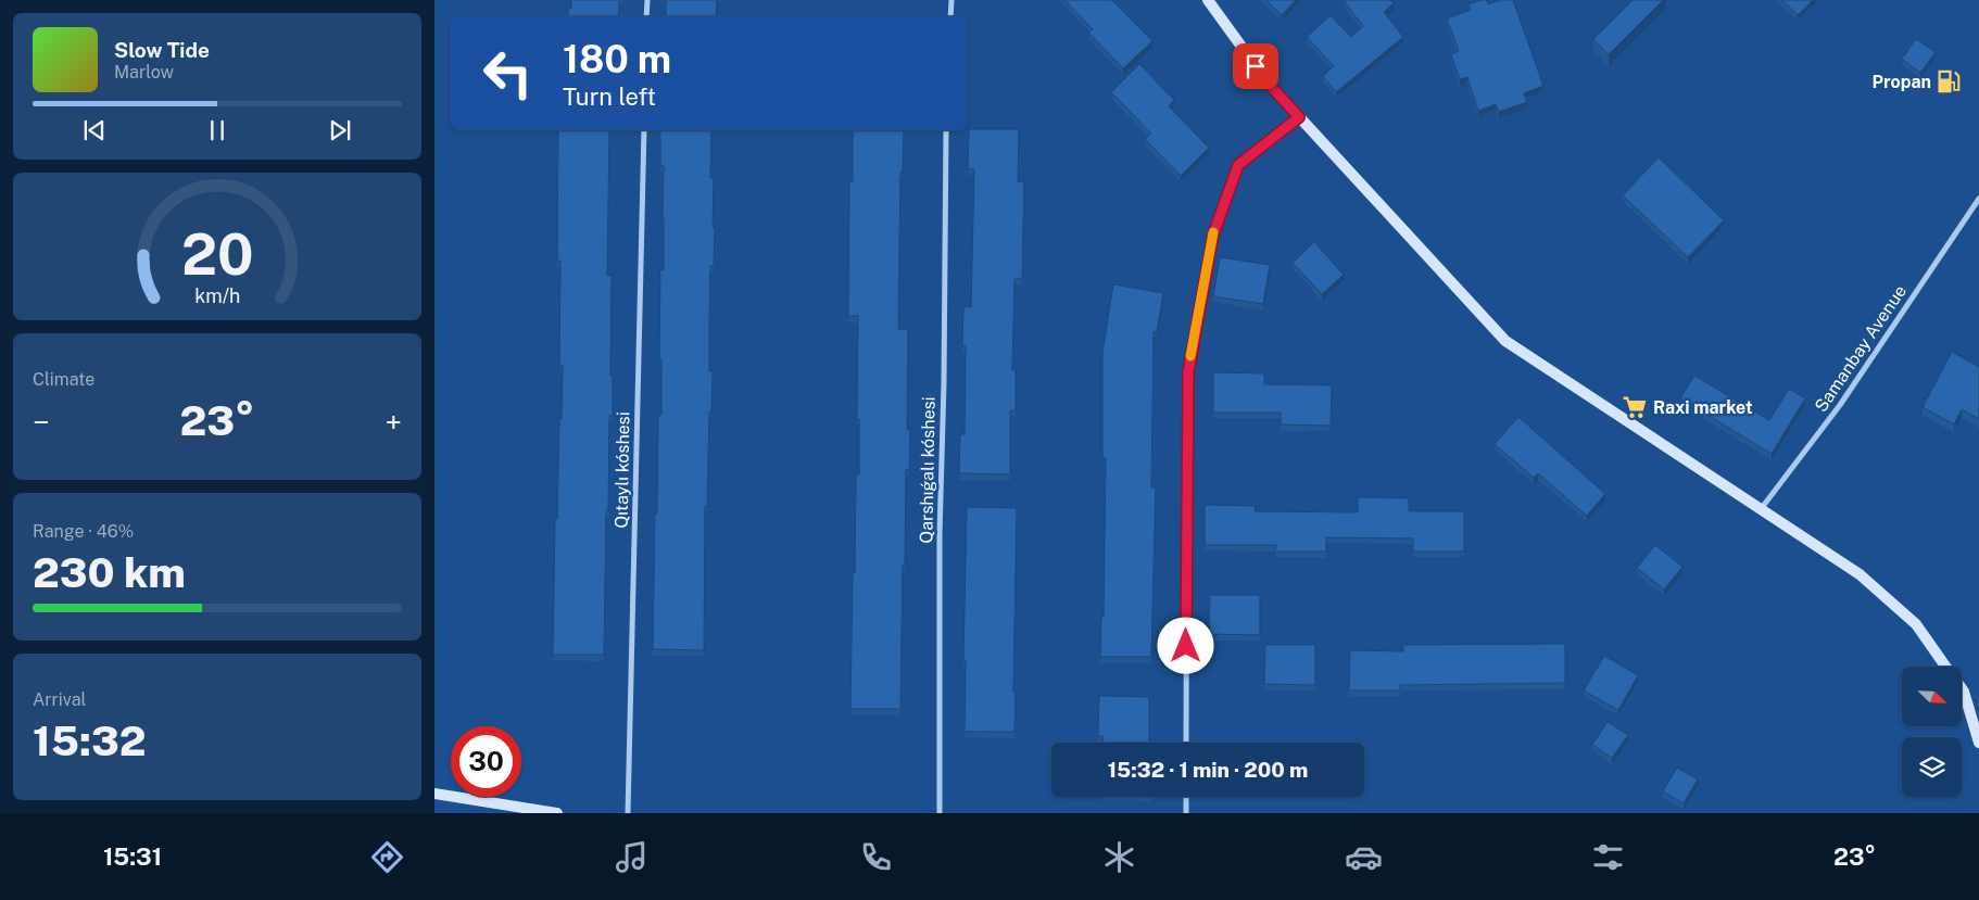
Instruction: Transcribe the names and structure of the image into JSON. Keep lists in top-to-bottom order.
{
  "streets": {
    "street": ["Samanbay Avenue", "Qıtaylı kóshesi", "Qarshıǵalı kóshesi"]
  },
  "places": {
    "fuel station": ["Propan"],
    "supermarket": ["Raxi market"]
  },
  "north": "bottom right",
  "page": {
    "turn": ["180 m", "Turn left"],
    "song": ["Slow Tide", "Marlow"],
    "tile": [
      "Climate",
      ["Range · 46%", "230 km"],
      ["Arrival", "15:32"]
    ],
    "heat": ["−", "23°", "+"],
    "limit": "30",
    "trip": "15:32 · 1 min · 200 m",
    "tabs": ["15:31", "23°"],
    "gauge": ["20", "km/h"]
  }
}
